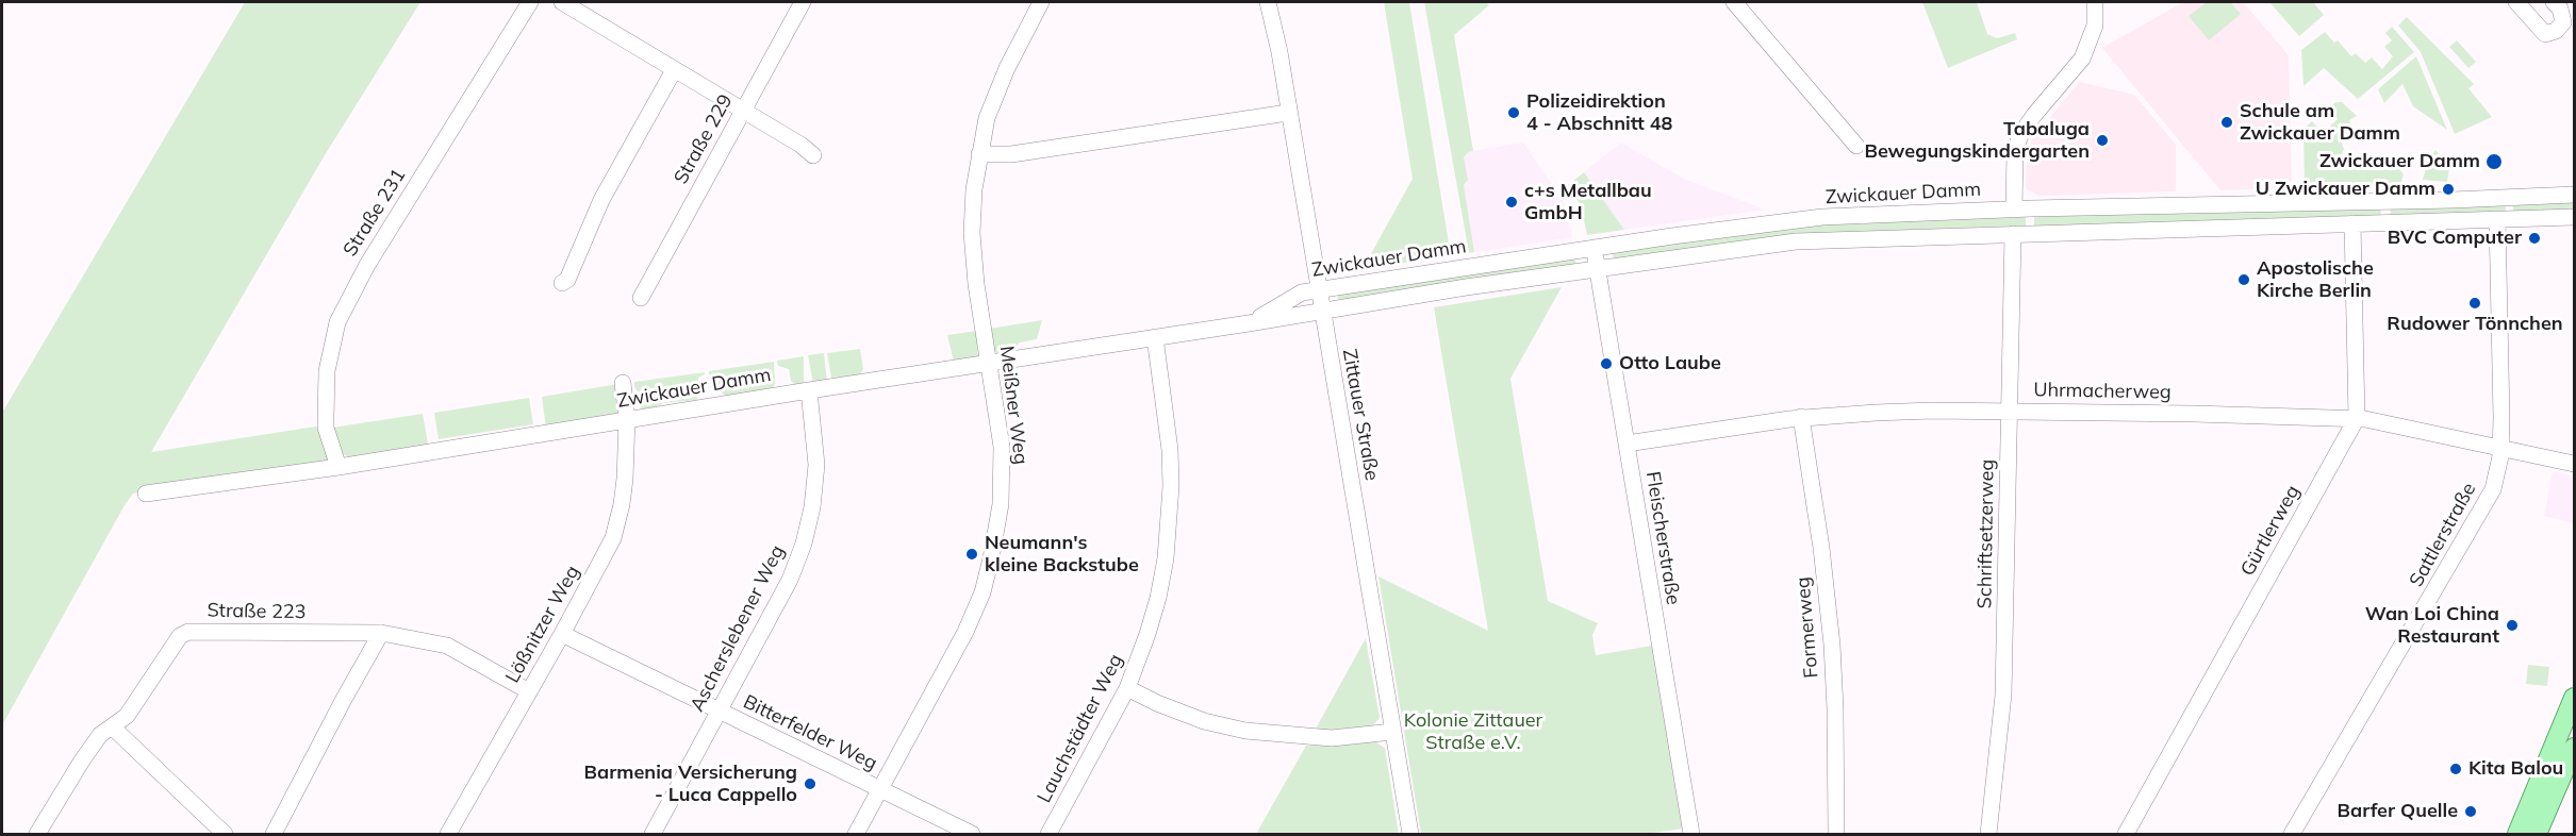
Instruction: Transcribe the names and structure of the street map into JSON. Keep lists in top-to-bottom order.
{
  "streets": {
    "street": [
      "Straße 229",
      "Zwickauer Damm",
      "Straße 231",
      "Uhrmacherweg",
      "Meißner Weg",
      "Zittauer Straße",
      "Gürtlerweg",
      "Schriftsetzerweg",
      "Sattlerstraße",
      "Fleischerstraße",
      "Straße 223",
      "Lößnitzer Weg",
      "Formerweg",
      "Ascherslebener Weg",
      "Lauchstädter Weg",
      "Bitterfelder Weg"
    ]
  },
  "crossings": [
    ["Zwickauer Damm", "Straße 231"],
    ["Zwickauer Damm", "Meißner Weg"],
    ["Zwickauer Damm", "Zittauer Straße"],
    ["Zwickauer Damm", "Schriftsetzerweg"],
    ["Zwickauer Damm", "Sattlerstraße"],
    ["Zwickauer Damm", "Fleischerstraße"],
    ["Zwickauer Damm", "Lößnitzer Weg"],
    ["Zwickauer Damm", "Ascherslebener Weg"],
    ["Zwickauer Damm", "Lauchstädter Weg"],
    ["Uhrmacherweg", "Gürtlerweg"],
    ["Uhrmacherweg", "Schriftsetzerweg"],
    ["Uhrmacherweg", "Sattlerstraße"],
    ["Uhrmacherweg", "Fleischerstraße"],
    ["Uhrmacherweg", "Formerweg"],
    ["Meißner Weg", "Bitterfelder Weg"],
    ["Straße 223", "Lößnitzer Weg"],
    ["Lößnitzer Weg", "Bitterfelder Weg"],
    ["Ascherslebener Weg", "Bitterfelder Weg"]
  ],
  "parks": ["Kolonie Zittauer Straße e.V."],
  "places": [
    "Polizeidirektion 4 - Abschnitt 48",
    "Schule am Zwickauer Damm",
    "Tabaluga Bewegungskindergarten",
    "Zwickauer Damm",
    "U Zwickauer Damm",
    "c+s Metallbau GmbH",
    "BVC Computer",
    "Apostolische Kirche Berlin",
    "Rudower Tönnchen",
    "Otto Laube",
    "Neumann's kleine Backstube",
    "Wan Loi China Restaurant",
    "Kita Balou",
    "Barmenia Versicherung - Luca Cappello",
    "Barfer Quelle"
  ]
}
